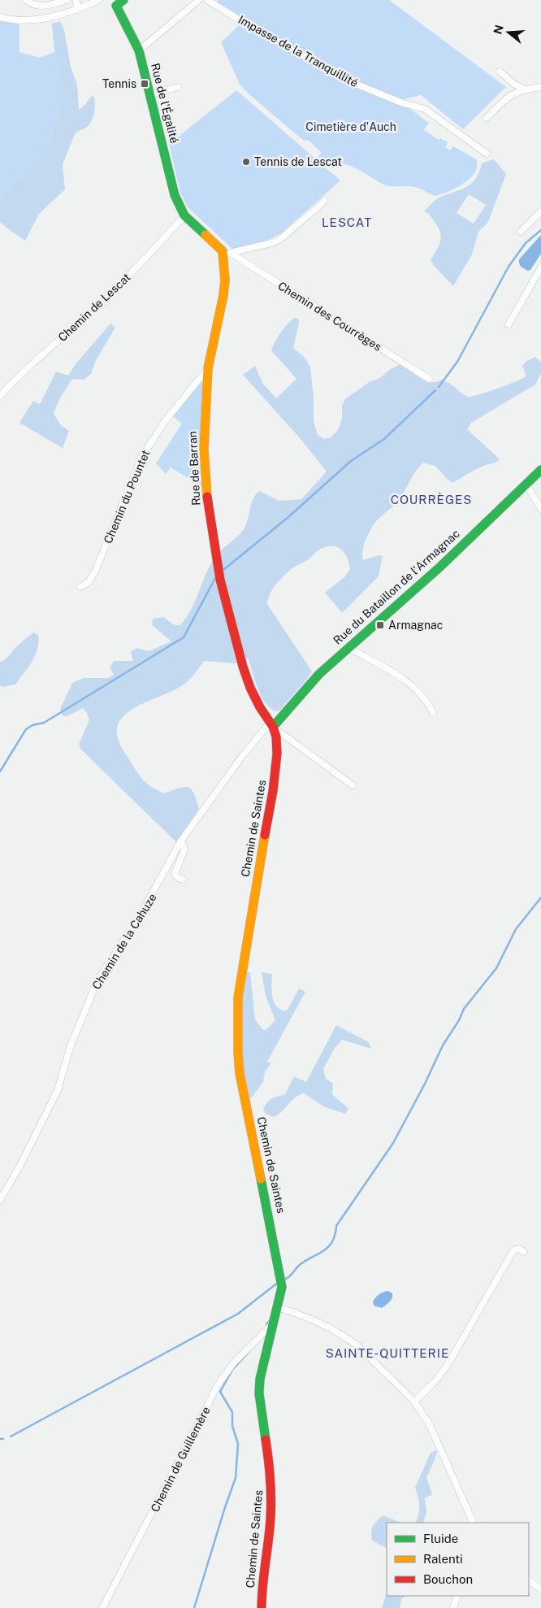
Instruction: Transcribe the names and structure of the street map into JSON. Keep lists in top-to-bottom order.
{
  "streets": {
    "street": [
      "Impasse de la Tranquillité",
      "Rue de l'Égalité",
      "Chemin de Lescat",
      "Chemin des Courrèges",
      "Rue de Barran",
      "Chemin du Pountet",
      "Rue du Bataillon de l'Armagnac",
      "Chemin de Saintes",
      "Chemin de la Cahuze",
      "Chemin de Guillemère"
    ]
  },
  "crossings": [
    ["Rue de l'Égalité", "Chemin de Lescat"],
    ["Chemin des Courrèges", "Rue de Barran"],
    ["Rue de Barran", "Chemin du Pountet"],
    ["Rue de Barran", "Rue du Bataillon de l'Armagnac"],
    ["Rue de Barran", "Chemin de Saintes"],
    ["Rue de Barran", "Chemin de la Cahuze"],
    ["Rue du Bataillon de l'Armagnac", "Chemin de Saintes"],
    ["Rue du Bataillon de l'Armagnac", "Chemin de la Cahuze"],
    ["Chemin de Saintes", "Chemin de la Cahuze"],
    ["Chemin de Saintes", "Chemin de Guillemère"]
  ],
  "districts": ["LESCAT", "COURRÈGES", "SAINTE-QUITTERIE"],
  "parks": ["Cimetière d'Auch"],
  "places": {
    "transit": ["Tennis", "Armagnac"],
    "other": ["Tennis de Lescat"]
  },
  "legend": ["Fluide", "Ralenti", "Bouchon"],
  "north": "left"
}
